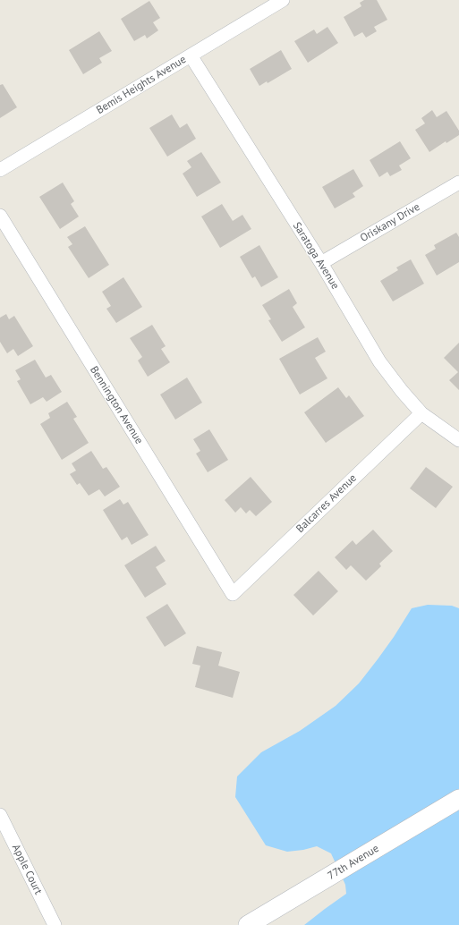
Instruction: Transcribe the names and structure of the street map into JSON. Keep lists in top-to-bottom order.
{
  "streets": {
    "street": [
      "Bemis Heights Avenue",
      "Oriskany Drive",
      "Saratoga Avenue",
      "Bennington Avenue",
      "Balcarres Avenue",
      "77th Avenue",
      "Apple Court"
    ]
  },
  "crossings": [
    ["Bemis Heights Avenue", "Saratoga Avenue"],
    ["Oriskany Drive", "Saratoga Avenue"],
    ["Saratoga Avenue", "Balcarres Avenue"],
    ["Bennington Avenue", "Balcarres Avenue"]
  ]
}
